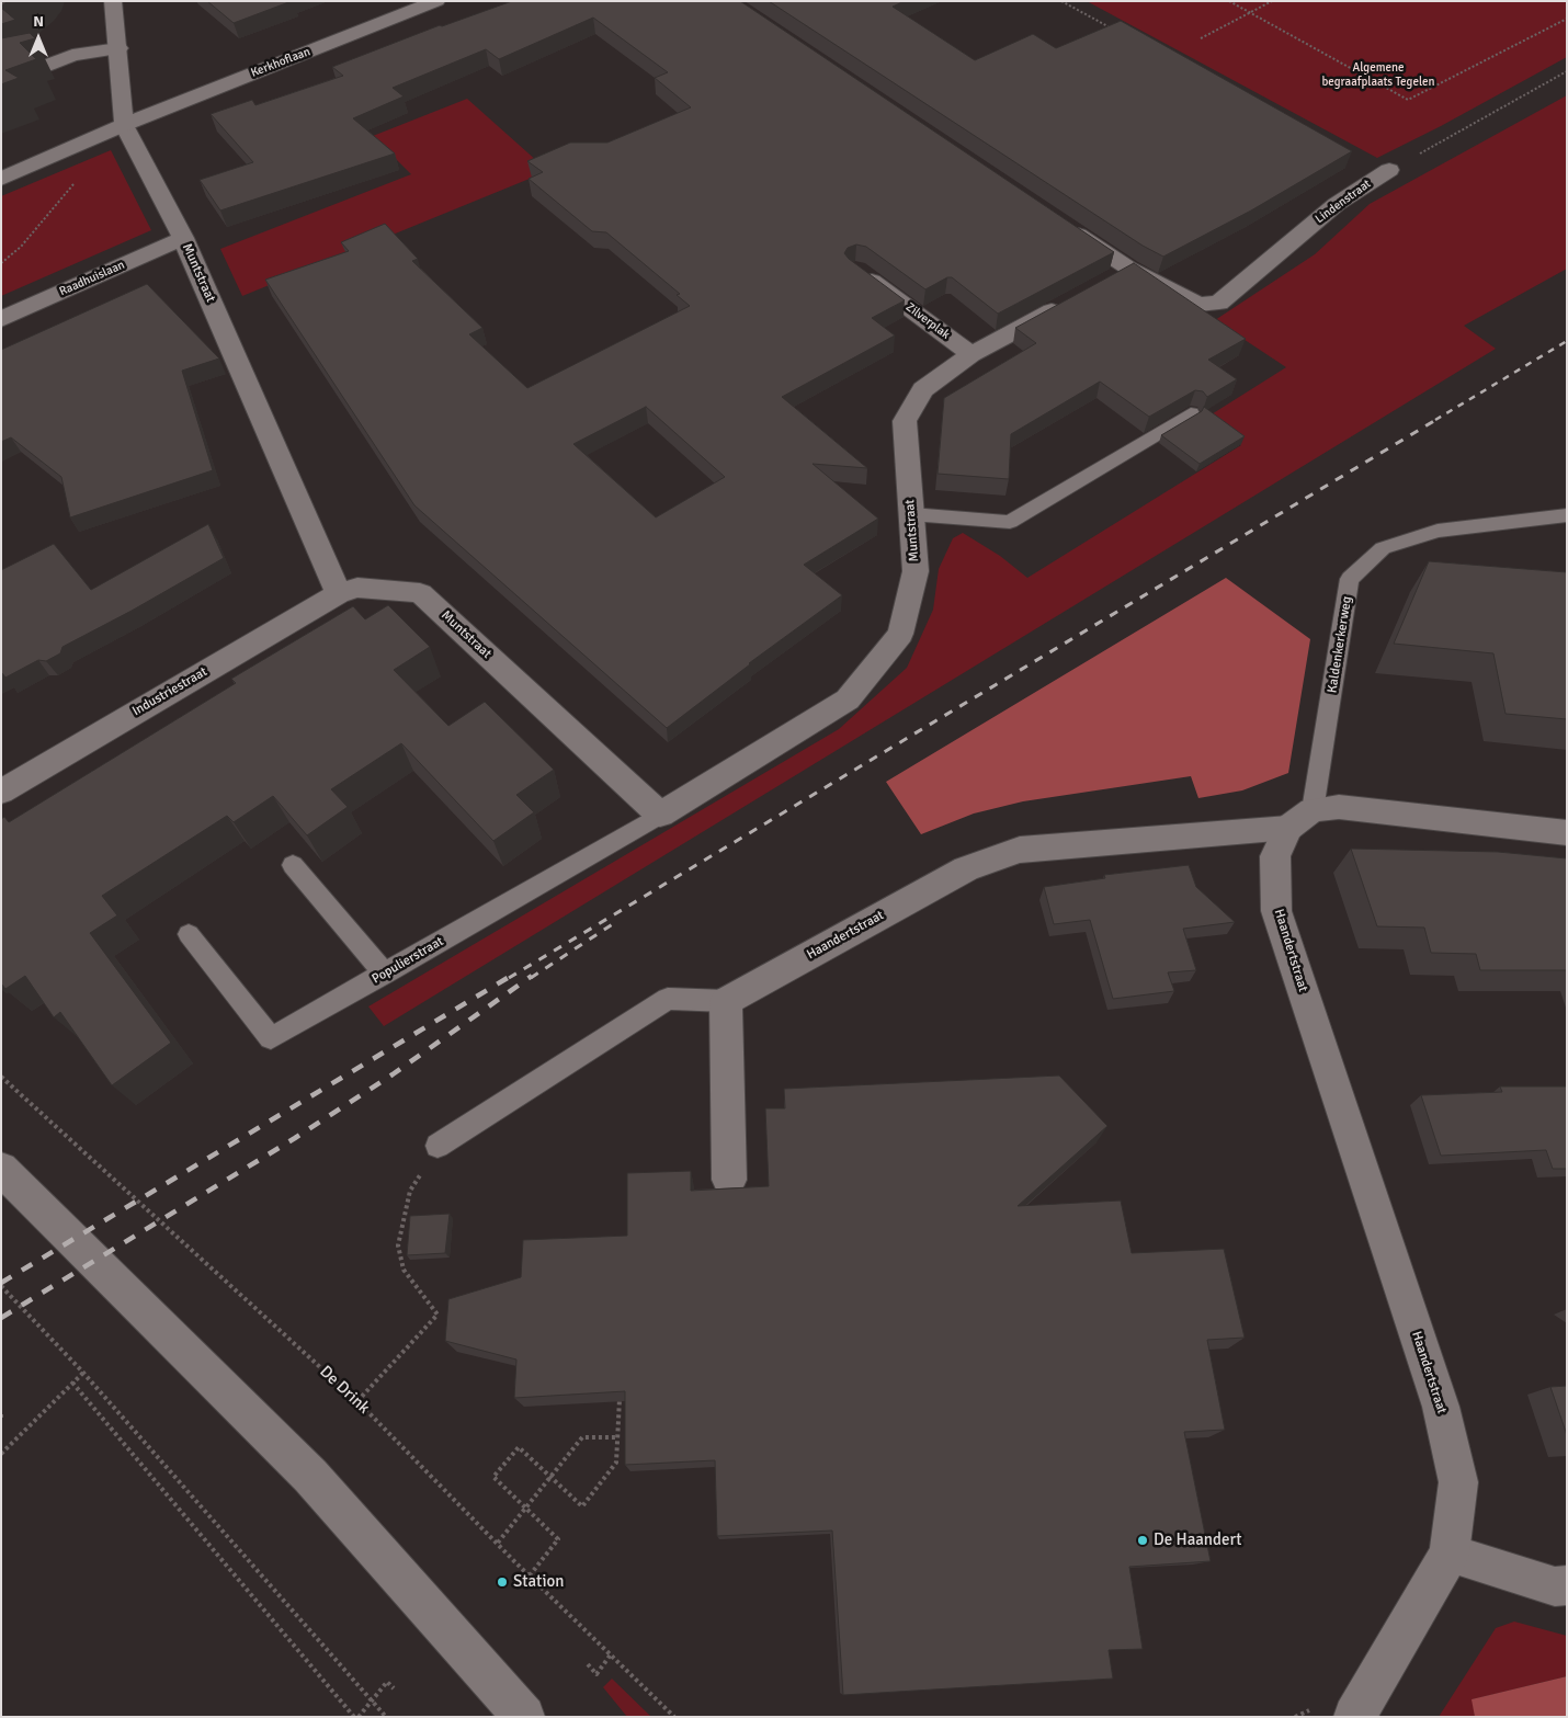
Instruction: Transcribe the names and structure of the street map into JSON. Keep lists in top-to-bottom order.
{
  "streets": {
    "street": [
      "Kerkhoflaan",
      "Lindenstraat",
      "Muntstraat",
      "Raadhuislaan",
      "Zilverplak",
      "Industriestraat",
      "Haandertstraat"
    ],
    "lane": ["Kaldenkerkerweg", "Populierstraat"],
    "path": ["De Drink"]
  },
  "crossings": [
    ["Kerkhoflaan", "Muntstraat"],
    ["Muntstraat", "Raadhuislaan"],
    ["Muntstraat", "Zilverplak"],
    ["Muntstraat", "Industriestraat"],
    ["Muntstraat", "Populierstraat"],
    ["Kaldenkerkerweg", "Haandertstraat"]
  ],
  "parks": ["Algemene begraafplaats Tegelen"],
  "places": ["De Haandert", "Station"],
  "north": "top"
}
